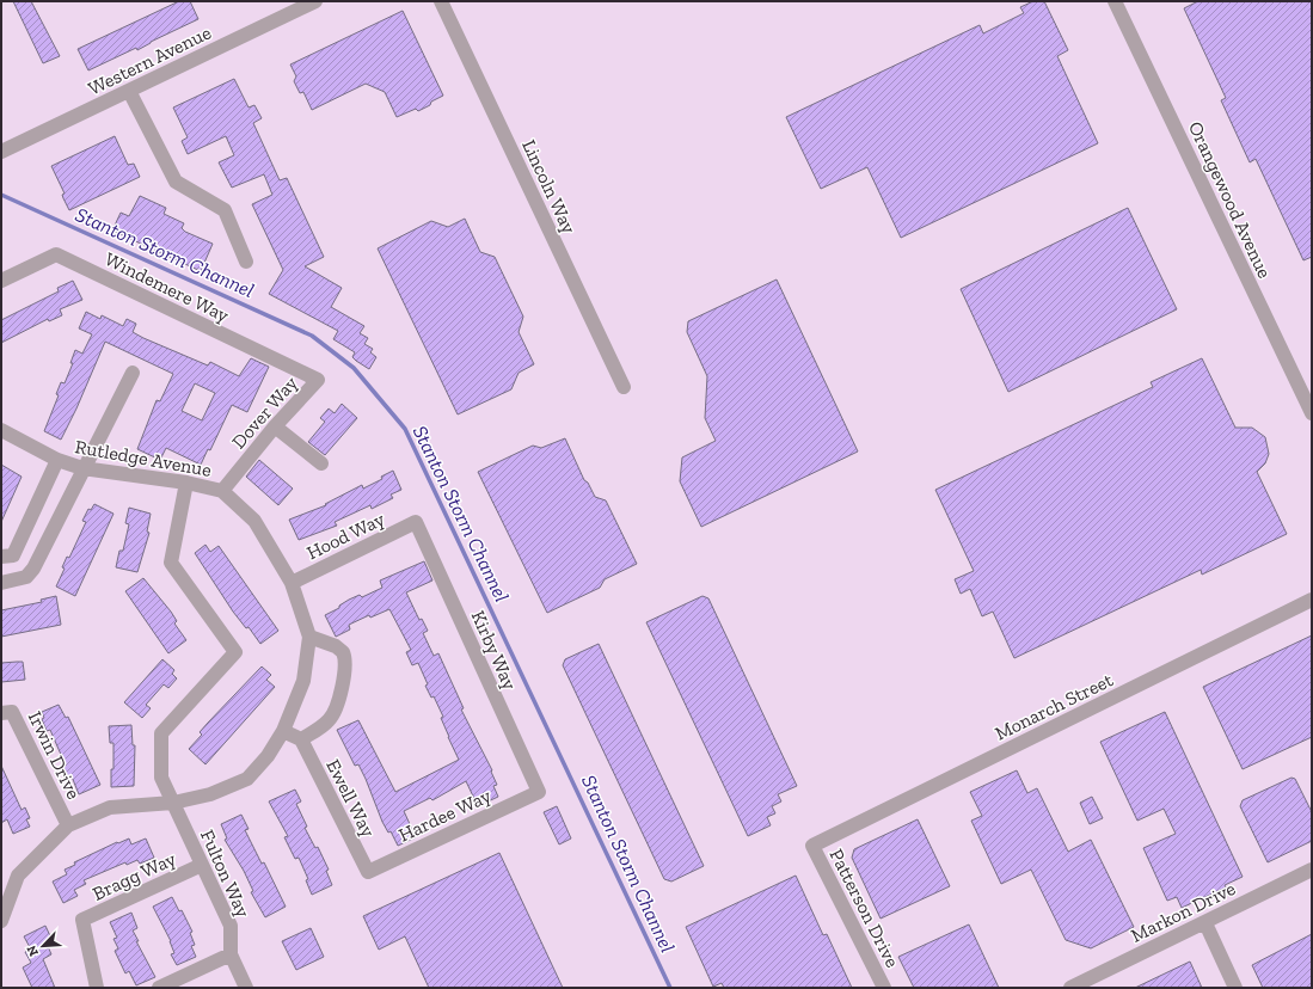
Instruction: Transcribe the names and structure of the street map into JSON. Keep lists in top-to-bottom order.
{
  "streets": {
    "street": [
      "Western Avenue",
      "Lincoln Way",
      "Orangewood Avenue",
      "Windemere Way",
      "Dover Way",
      "Rutledge Avenue",
      "Hood Way",
      "Kirby Way",
      "Monarch Street",
      "Irwin Drive",
      "Ewell Way",
      "Hardee Way",
      "Fulton Way",
      "Bragg Way",
      "Patterson Drive",
      "Markon Drive"
    ]
  },
  "crossings": [
    ["Windemere Way", "Dover Way"],
    ["Dover Way", "Rutledge Avenue"],
    ["Rutledge Avenue", "Hood Way"],
    ["Rutledge Avenue", "Irwin Drive"],
    ["Rutledge Avenue", "Fulton Way"],
    ["Hood Way", "Kirby Way"],
    ["Kirby Way", "Hardee Way"],
    ["Monarch Street", "Patterson Drive"],
    ["Ewell Way", "Hardee Way"],
    ["Fulton Way", "Bragg Way"]
  ],
  "water": ["Stanton Storm Channel"],
  "north": "bottom left"
}
